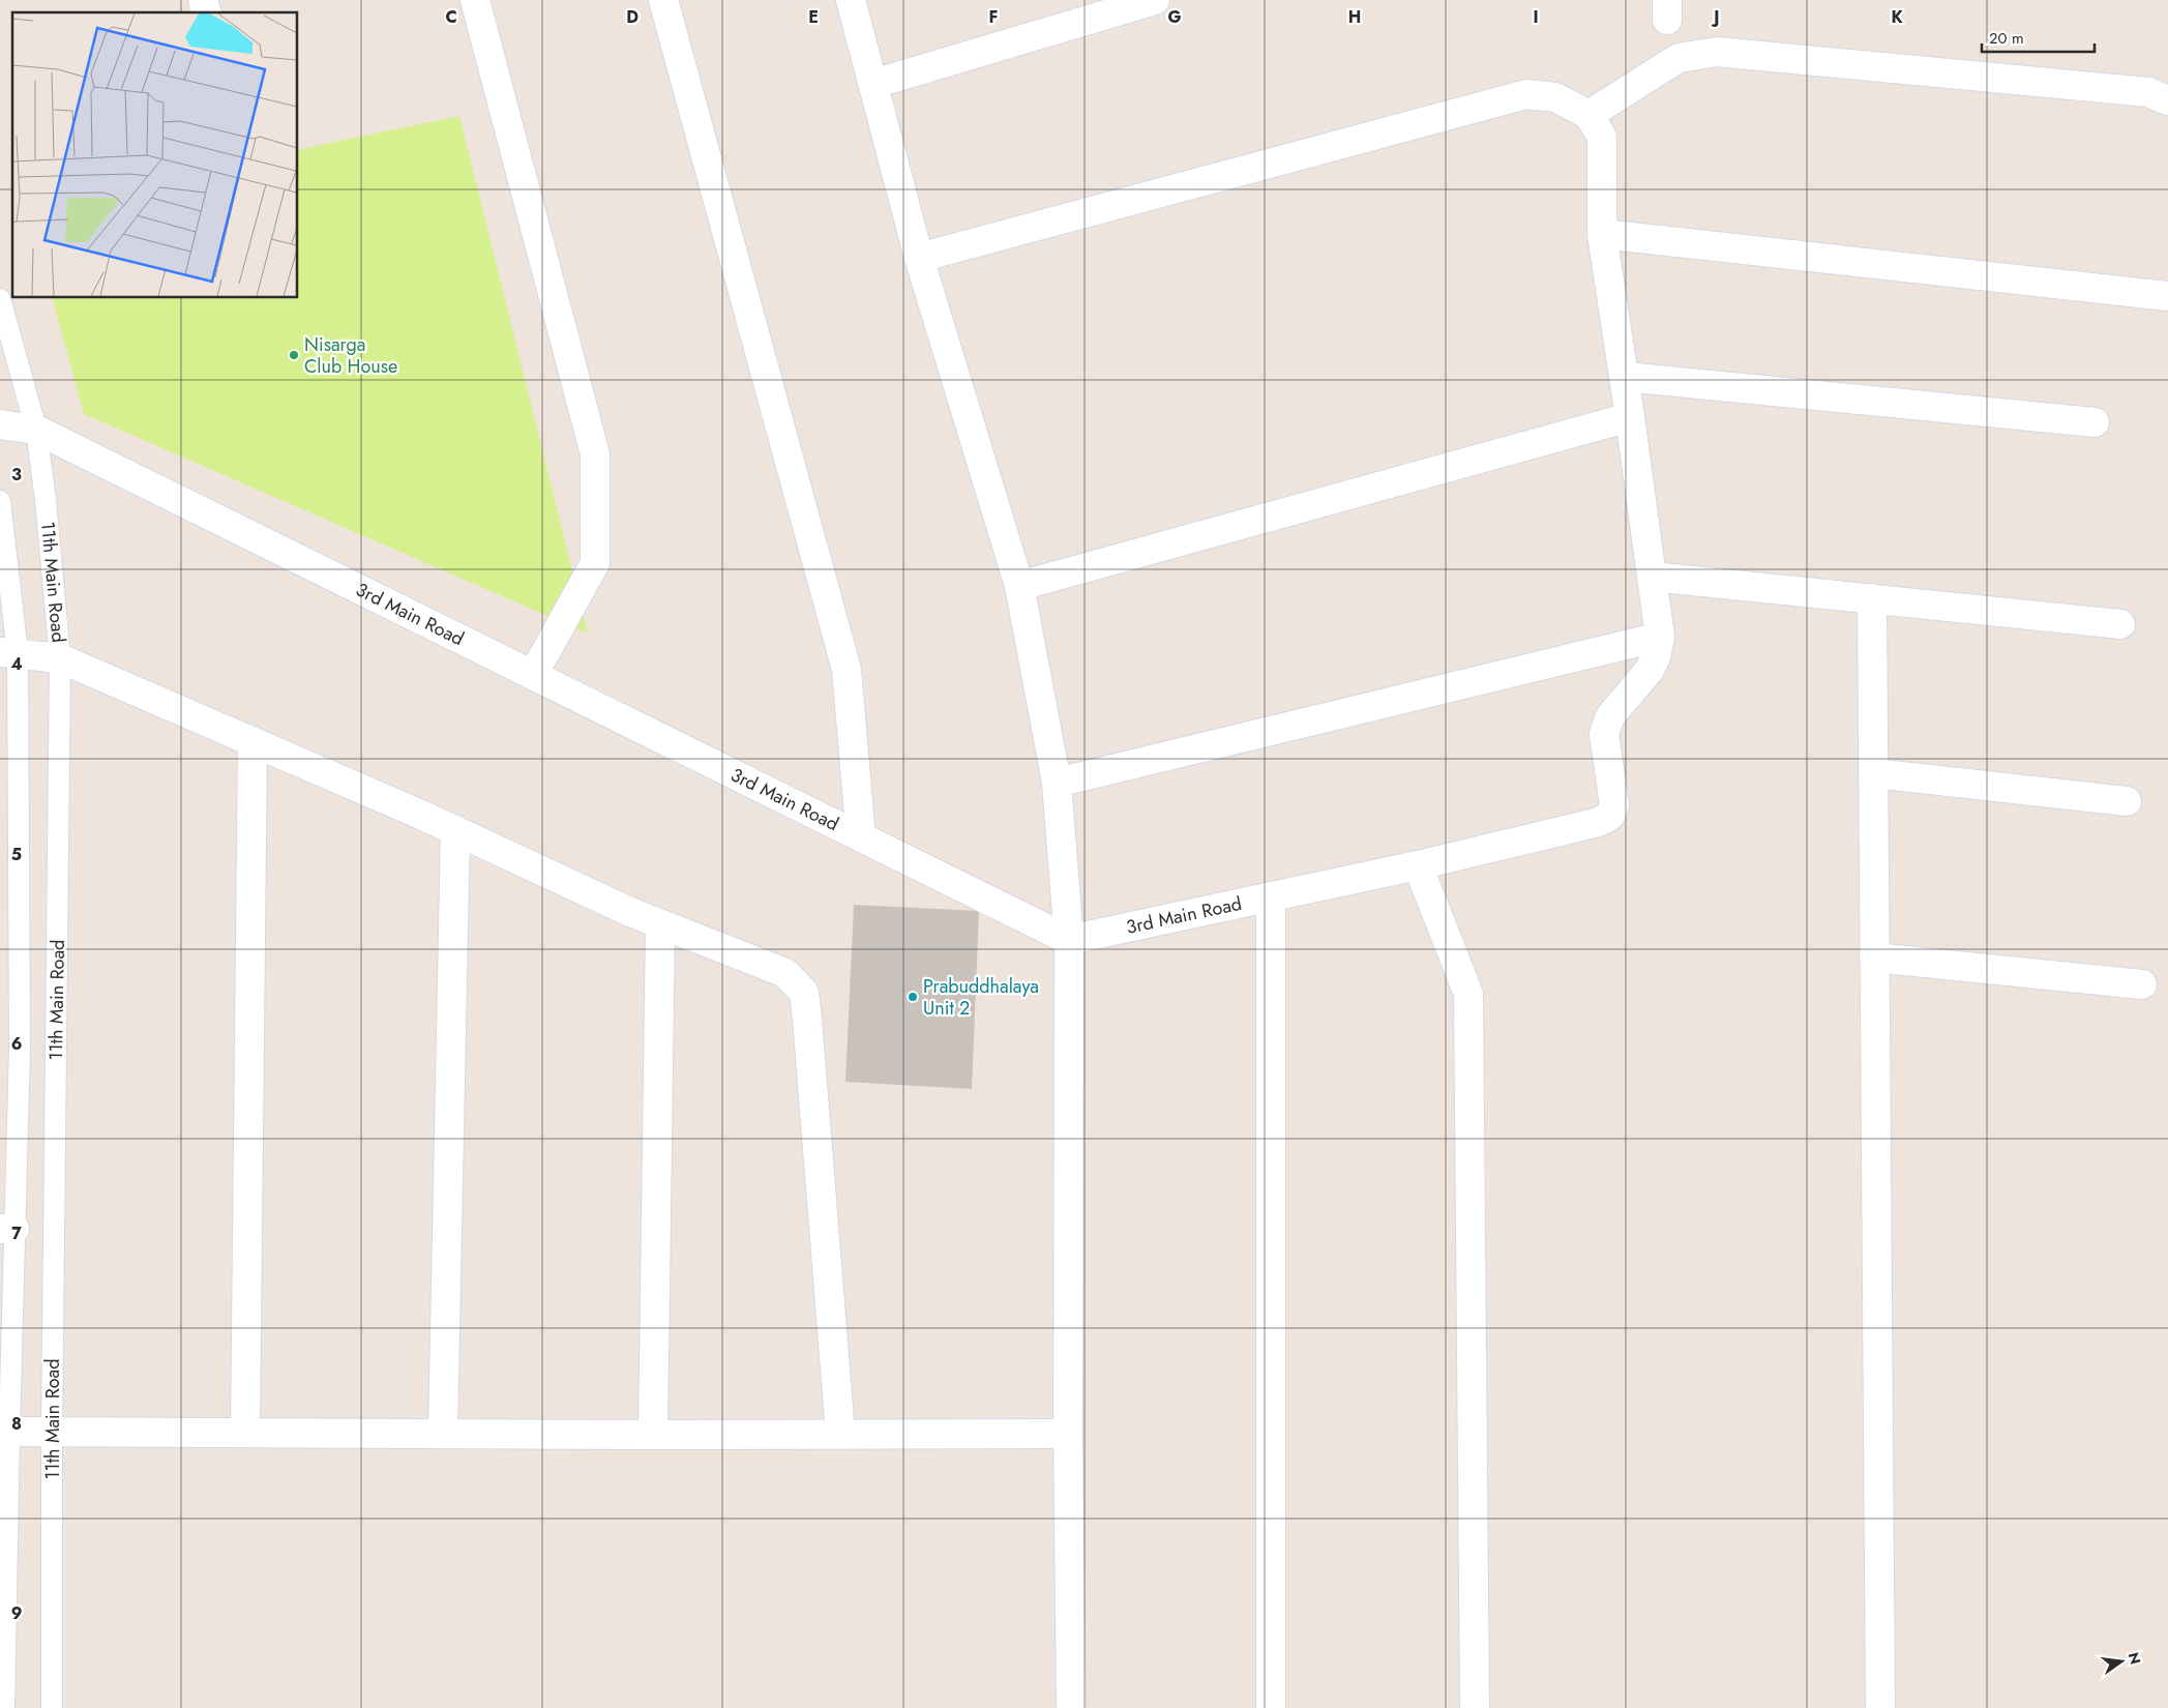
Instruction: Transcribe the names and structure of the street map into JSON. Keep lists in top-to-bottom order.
{
  "streets": {
    "street": ["3rd Main Road"],
    "lane": ["11th Main Road"]
  },
  "crossings": [
    ["11th Main Road", "3rd Main Road"]
  ],
  "places": ["Nisarga Club House", "Prabuddhalaya Unit 2"],
  "scale_bar": "20 m",
  "north": "right",
  "grid": {
    "columns": [
      "C",
      "D",
      "E",
      "F",
      "G",
      "H",
      "I",
      "J",
      "K"
    ],
    "rows": [
      "3",
      "4",
      "5",
      "6",
      "7",
      "8",
      "9"
    ]
  }
}
